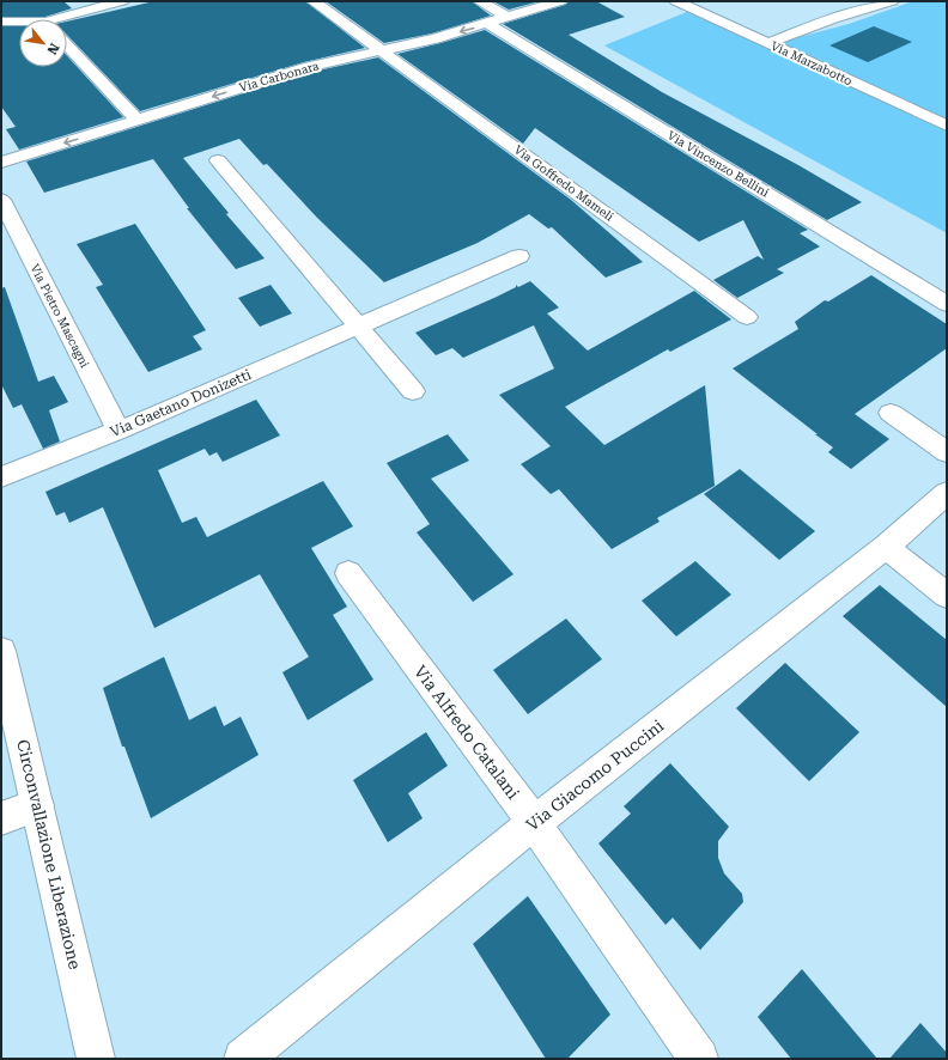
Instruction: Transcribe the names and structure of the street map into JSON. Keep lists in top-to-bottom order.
{
  "streets": {
    "street": [
      "Via Marzabotto",
      "Via Carbonara",
      "Via Vincenzo Bellini",
      "Via Goffredo Mameli",
      "Via Pietro Mascagni",
      "Via Gaetano Donizetti",
      "Via Alfredo Catalani",
      "Via Giacomo Puccini",
      "Circonvallazione Liberazione"
    ]
  },
  "crossings": [
    ["Via Carbonara", "Via Vincenzo Bellini"],
    ["Via Carbonara", "Via Goffredo Mameli"],
    ["Via Pietro Mascagni", "Via Gaetano Donizetti"],
    ["Via Alfredo Catalani", "Via Giacomo Puccini"]
  ],
  "one_way": ["Via Carbonara"],
  "north": "bottom right"
}
